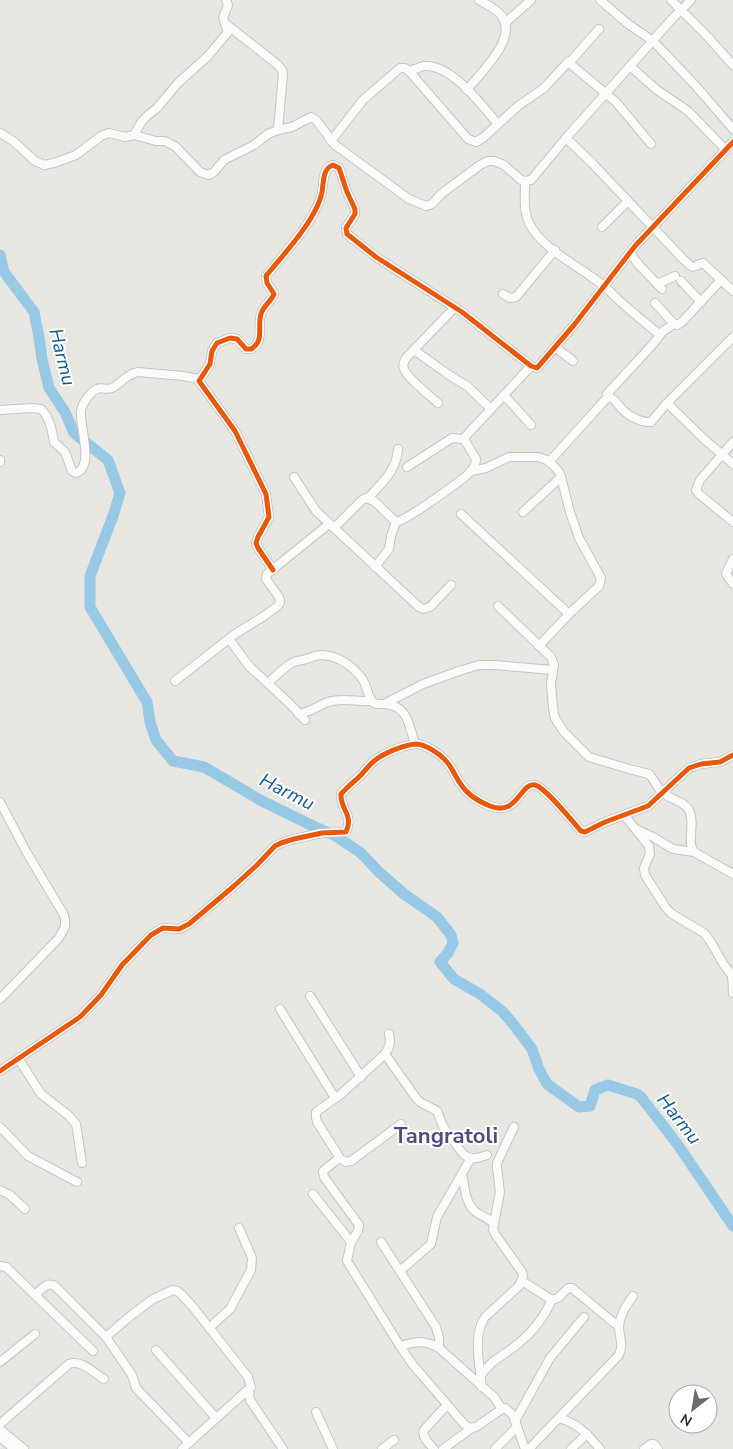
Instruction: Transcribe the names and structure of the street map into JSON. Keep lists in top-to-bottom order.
{
  "districts": ["Tangratoli"],
  "water": ["Harmu"],
  "north": "bottom left"
}
